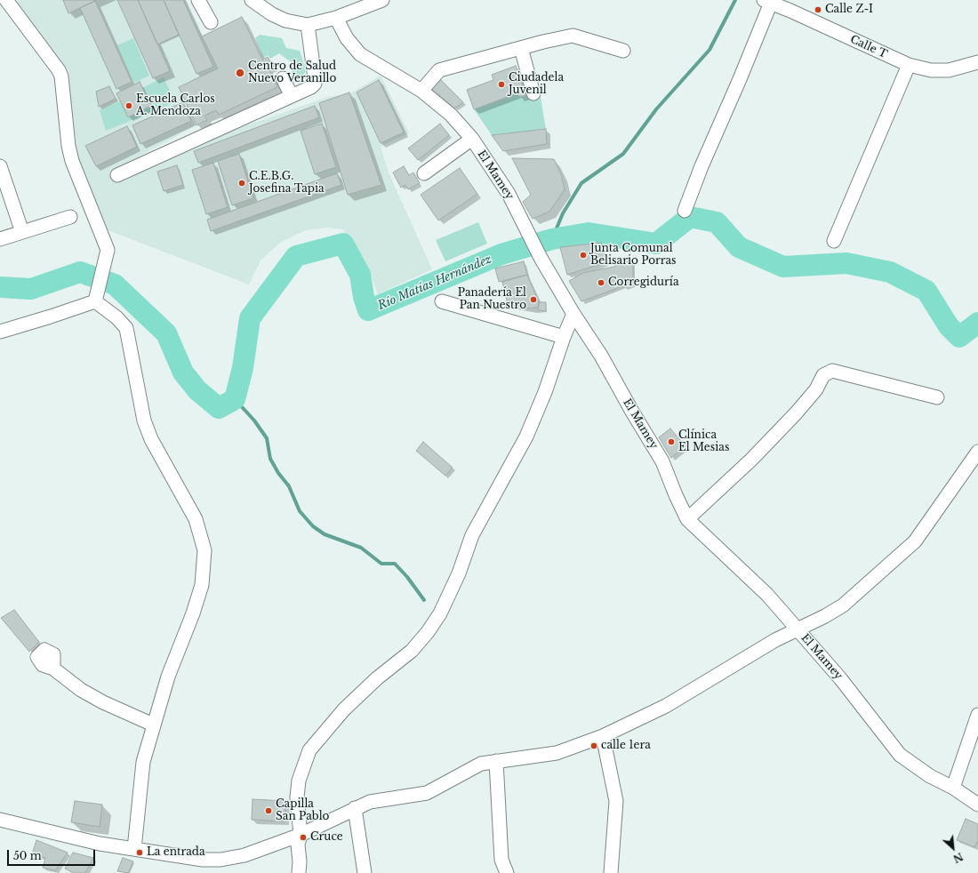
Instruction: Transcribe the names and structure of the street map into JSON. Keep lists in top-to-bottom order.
{
  "streets": {
    "street": ["Calle T", "El Mamey"]
  },
  "water": ["Río Matías Hernández"],
  "places": [
    "Calle Z-I",
    "Centro de Salud Nuevo Veranillo",
    "Ciudadela Juvenil",
    "Escuela Carlos A. Mendoza",
    "C.E.B.G. Josefina Tapia",
    "Junta Comunal Belisario Porras",
    "Corregiduría",
    "Panadería El Pan Nuestro",
    "Clínica El Mesias",
    "calle 1era",
    "Capilla San Pablo",
    "Cruce",
    "La entrada"
  ],
  "scale_bar": "50 m",
  "north": "bottom right"
}
